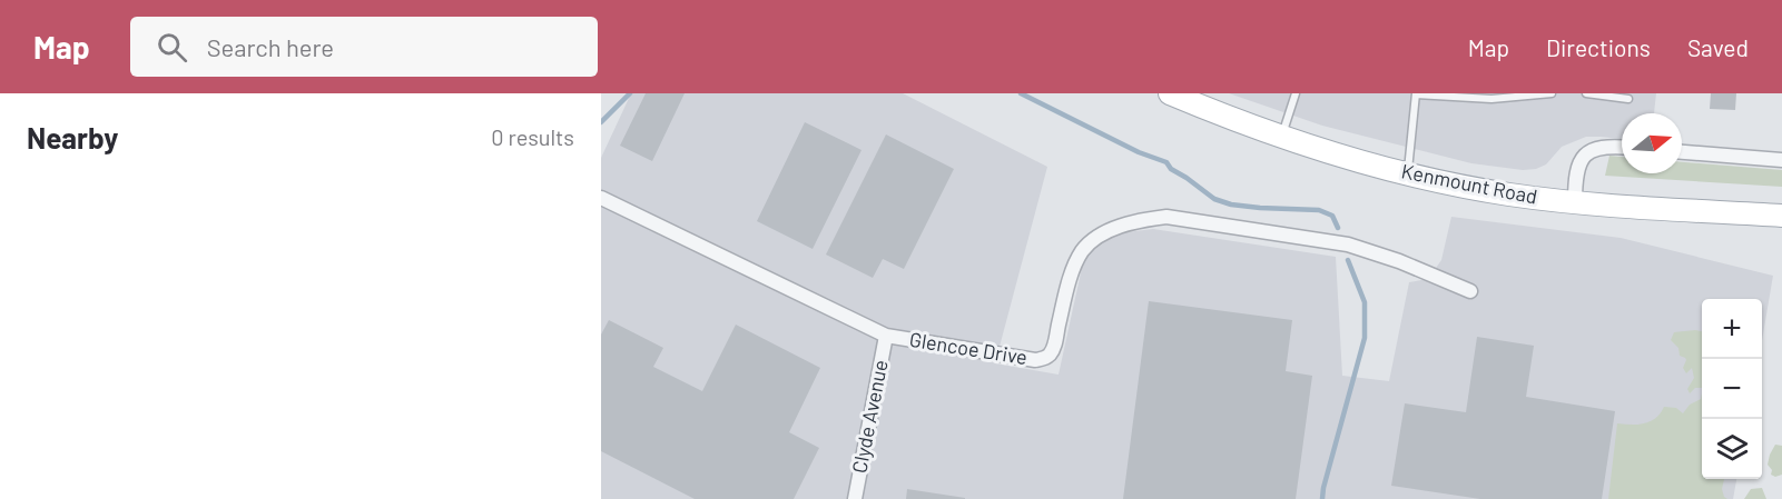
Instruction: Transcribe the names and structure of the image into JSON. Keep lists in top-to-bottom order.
{
  "streets": {
    "main road": ["Kenmount Road"],
    "street": ["Glencoe Drive", "Clyde Avenue"]
  },
  "crossings": [
    ["Glencoe Drive", "Clyde Avenue"]
  ],
  "north": "right",
  "page": {
    "header": "Map",
    "search": "Search here",
    "nav": ["Map", "Directions", "Saved"],
    "heading": ["Nearby", "0 results"],
    "map_buttons": ["+", "−"]
  }
}
